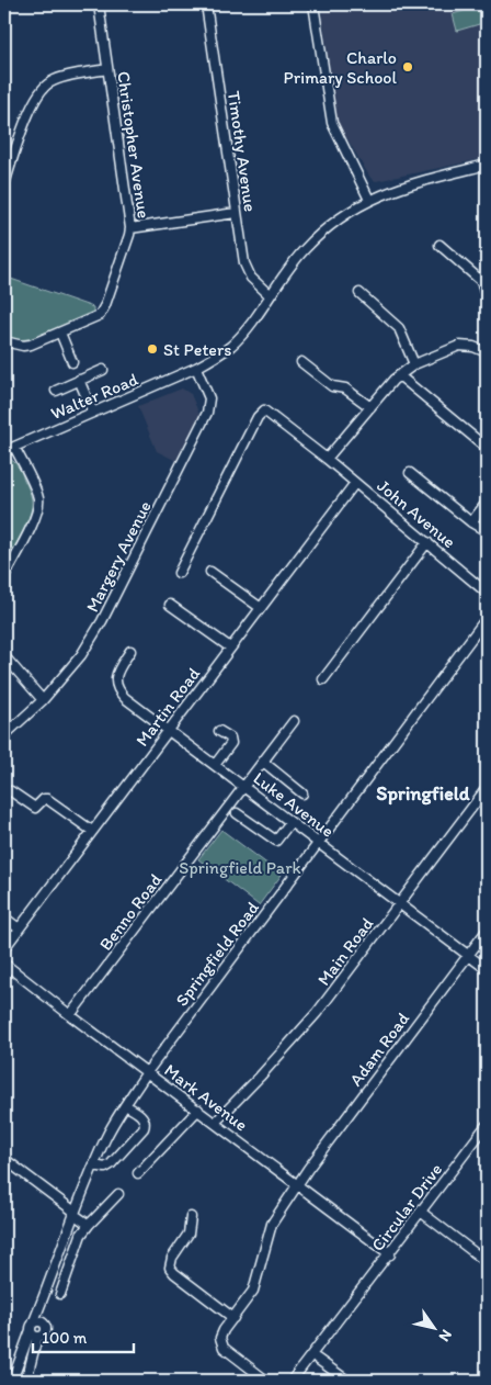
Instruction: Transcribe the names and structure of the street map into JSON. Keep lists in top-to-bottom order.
{
  "streets": {
    "street": [
      "Christopher Avenue",
      "Timothy Avenue",
      "Walter Road",
      "John Avenue",
      "Margery Avenue",
      "Martin Road",
      "Luke Avenue",
      "Benno Road",
      "Main Road",
      "Springfield Road",
      "Adam Road",
      "Mark Avenue",
      "Circular Drive"
    ]
  },
  "crossings": [
    ["Timothy Avenue", "Walter Road"],
    ["Walter Road", "Margery Avenue"],
    ["John Avenue", "Martin Road"],
    ["Martin Road", "Luke Avenue"],
    ["Luke Avenue", "Benno Road"],
    ["Luke Avenue", "Main Road"],
    ["Luke Avenue", "Springfield Road"],
    ["Luke Avenue", "Adam Road"],
    ["Benno Road", "Mark Avenue"],
    ["Main Road", "Mark Avenue"],
    ["Springfield Road", "Mark Avenue"],
    ["Adam Road", "Mark Avenue"],
    ["Mark Avenue", "Circular Drive"]
  ],
  "districts": ["Springfield"],
  "parks": ["Springfield Park"],
  "places": ["Charlo Primary School", "St Peters"],
  "scale_bar": "100 m",
  "north": "bottom right"
}
